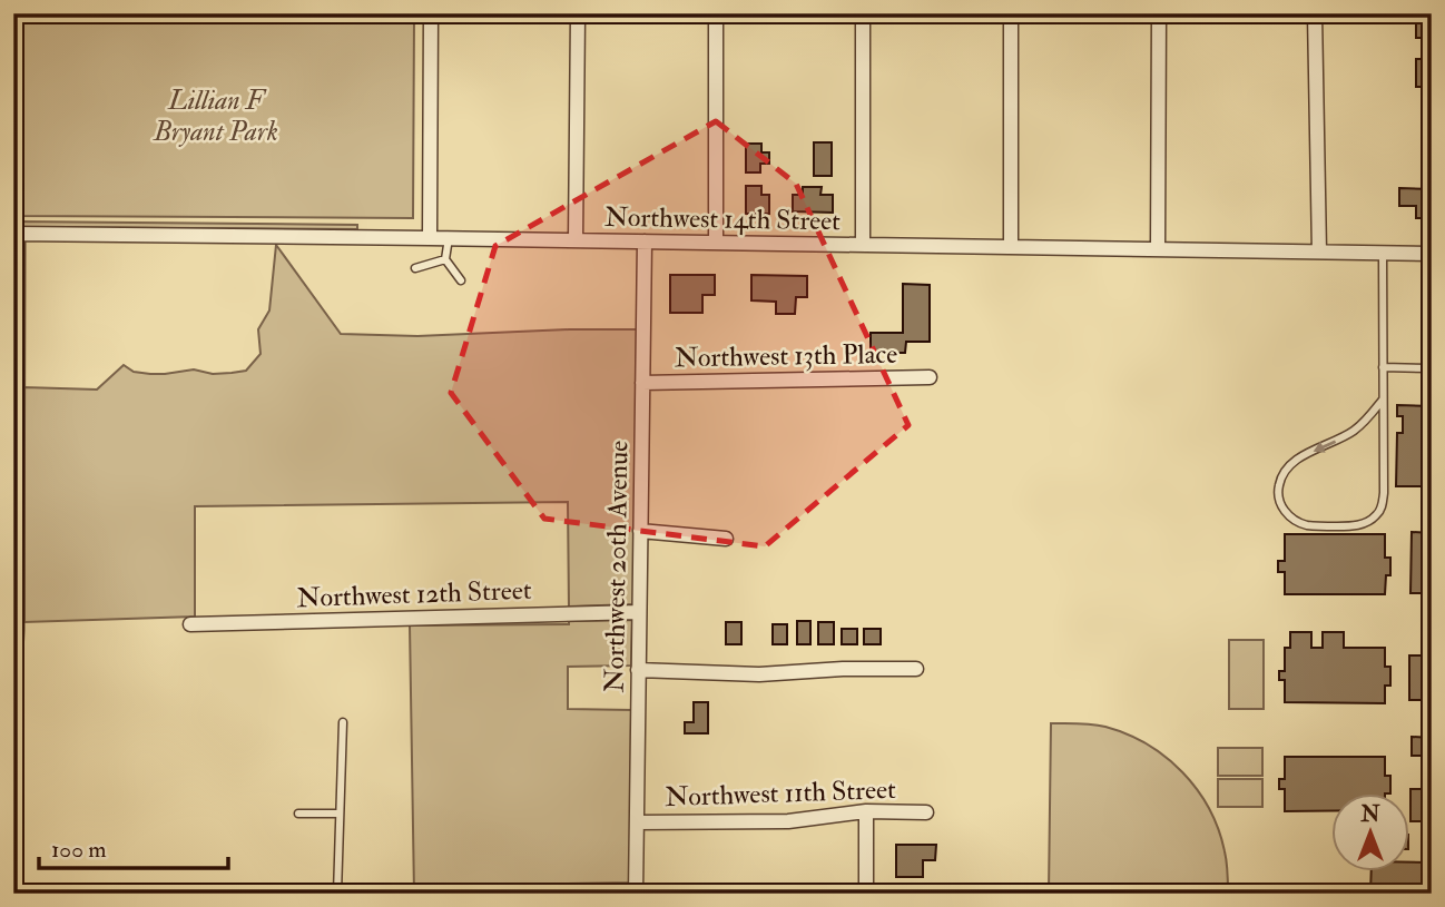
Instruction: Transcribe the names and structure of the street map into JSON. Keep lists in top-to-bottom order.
{
  "streets": {
    "street": [
      "Northwest 14th Street",
      "Northwest 13th Place",
      "Northwest 20th Avenue",
      "Northwest 12th Street",
      "Northwest 11th Street"
    ]
  },
  "crossings": [
    ["Northwest 14th Street", "Northwest 20th Avenue"],
    ["Northwest 13th Place", "Northwest 20th Avenue"],
    ["Northwest 20th Avenue", "Northwest 12th Street"],
    ["Northwest 20th Avenue", "Northwest 11th Street"]
  ],
  "parks": ["Lillian F Bryant Park"],
  "scale_bar": "100 m",
  "north": "top"
}
